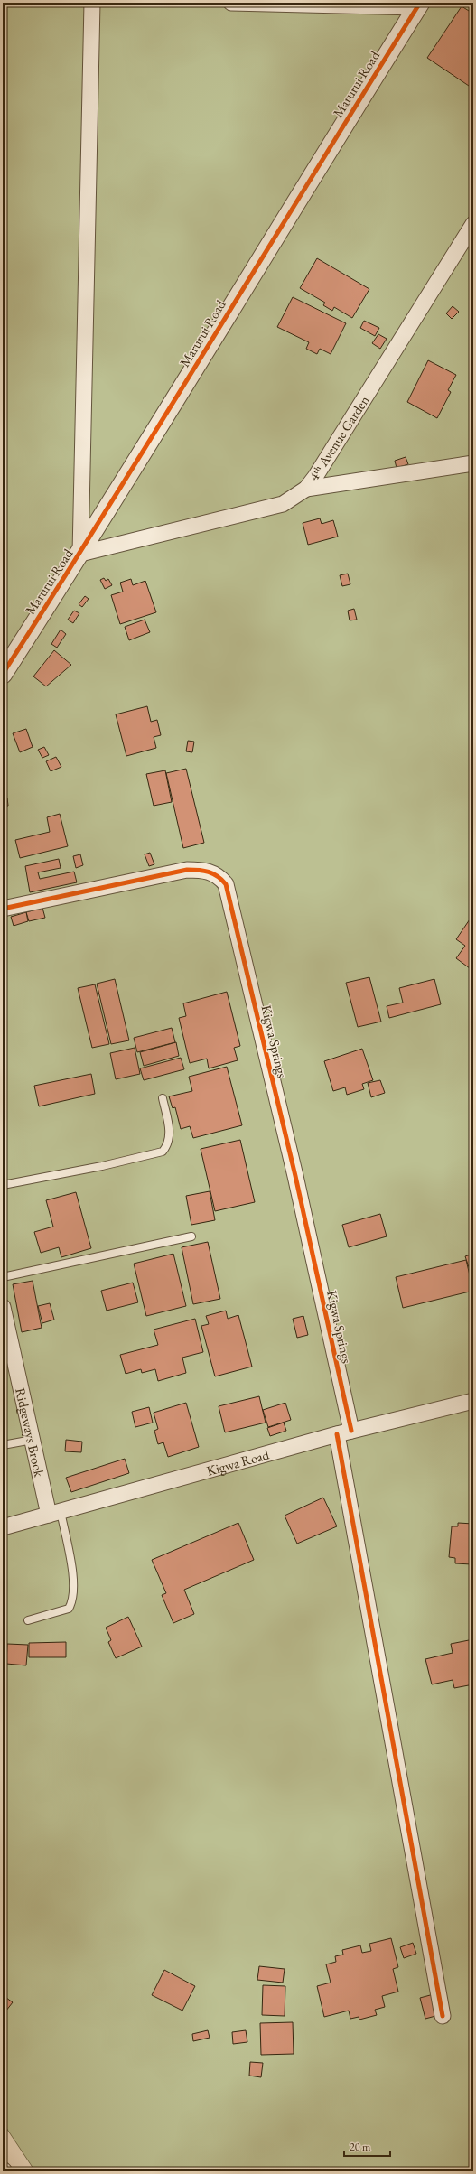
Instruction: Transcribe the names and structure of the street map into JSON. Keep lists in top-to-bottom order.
{
  "streets": {
    "street": [
      "Marurui Road",
      "4ᵗʰ Avenue Garden",
      "Kigwa Springs",
      "Ridgeways Brook",
      "Kigwa Road"
    ]
  },
  "crossings": [
    ["Marurui Road", "4ᵗʰ Avenue Garden"],
    ["Kigwa Springs", "Kigwa Road"],
    ["Ridgeways Brook", "Kigwa Road"]
  ],
  "scale_bar": "20 m"
}
